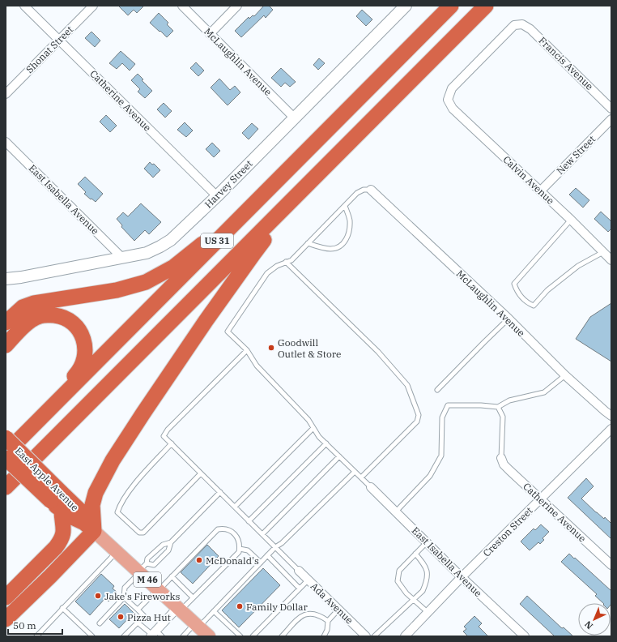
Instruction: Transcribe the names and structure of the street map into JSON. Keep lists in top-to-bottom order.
{
  "streets": {
    "highway": ["US 31", "East Apple Avenue", "M 46"],
    "street": [
      "Shonat Street",
      "McLaughlin Avenue",
      "Francis Avenue",
      "Catherine Avenue",
      "New Street",
      "Calvin Avenue",
      "Harvey Street",
      "East Isabella Avenue",
      "Creston Street",
      "Ada Avenue"
    ]
  },
  "crossings": [
    ["Shonat Street", "Catherine Avenue"],
    ["McLaughlin Avenue", "Harvey Street"],
    ["Francis Avenue", "Calvin Avenue"],
    ["Catherine Avenue", "Harvey Street"],
    ["Catherine Avenue", "Creston Street"],
    ["New Street", "Calvin Avenue"],
    ["Harvey Street", "East Isabella Avenue"],
    ["East Isabella Avenue", "Creston Street"]
  ],
  "places": [
    "Goodwill Outlet & Store",
    "McDonald's",
    "Jake's Fireworks",
    "Family Dollar",
    "Pizza Hut"
  ],
  "scale_bar": "50 m",
  "north": "bottom left"
}
